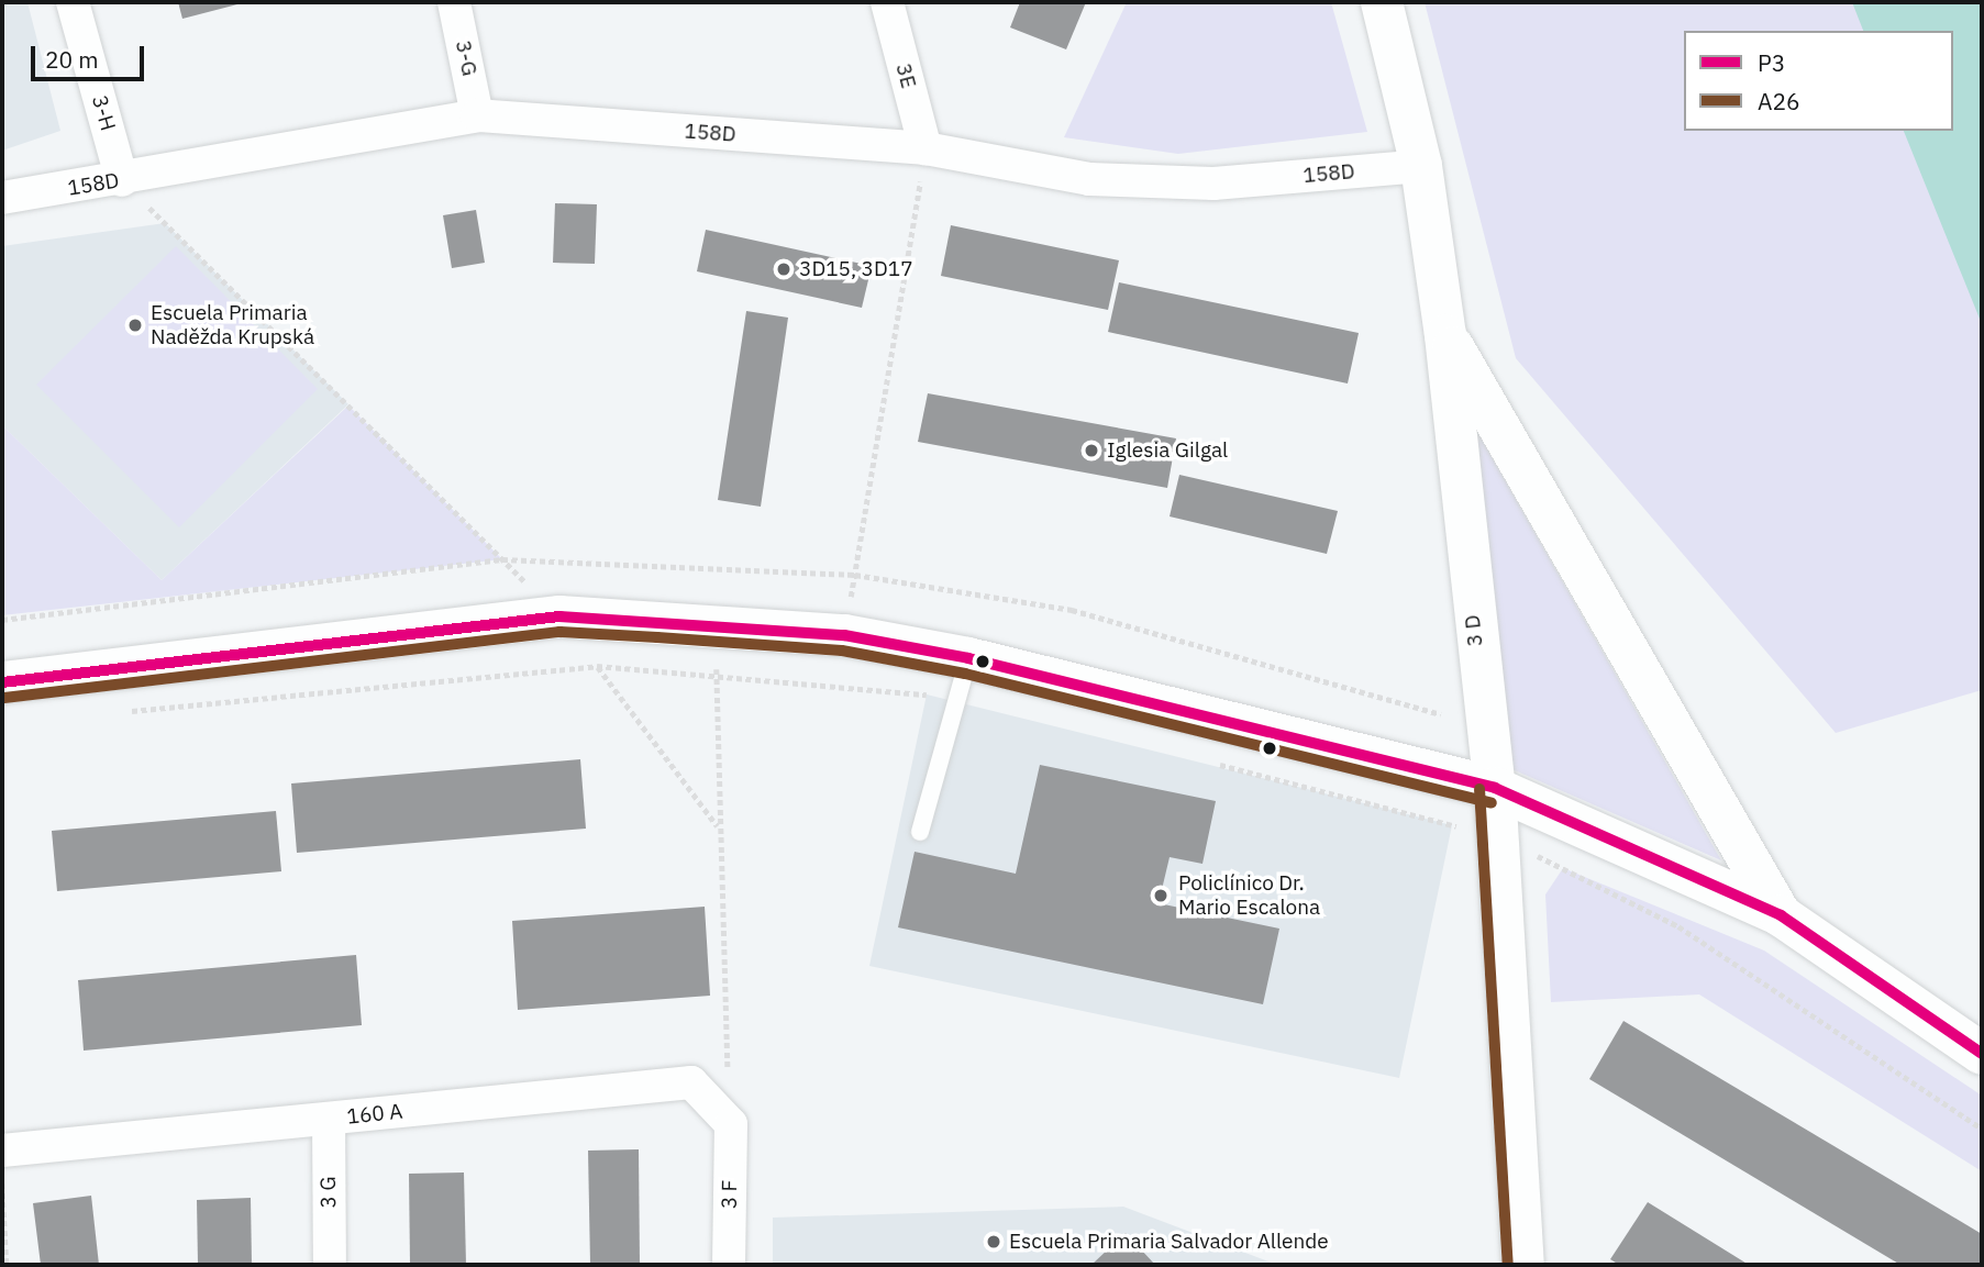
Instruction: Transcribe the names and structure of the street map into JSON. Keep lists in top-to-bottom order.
{
  "streets": {
    "main road": ["3 D"],
    "street": [
      "3-G",
      "3E",
      "3-H",
      "158D",
      "160 A",
      "3 G",
      "3 F"
    ]
  },
  "crossings": [
    ["3-G", "158D"],
    ["3E", "158D"],
    ["3-H", "158D"],
    ["158D", "3 D"],
    ["160 A", "3 G"],
    ["160 A", "3 F"]
  ],
  "places": [
    "3D15, 3D17",
    "Escuela Primaria Naděžda Krupská",
    "Iglesia Gilgal",
    "Policlínico Dr. Mario Escalona",
    "Escuela Primaria Salvador Allende"
  ],
  "lines": ["transit line P3", "transit line A26"],
  "legend": ["P3", "A26"],
  "scale_bar": "20 m"
}
